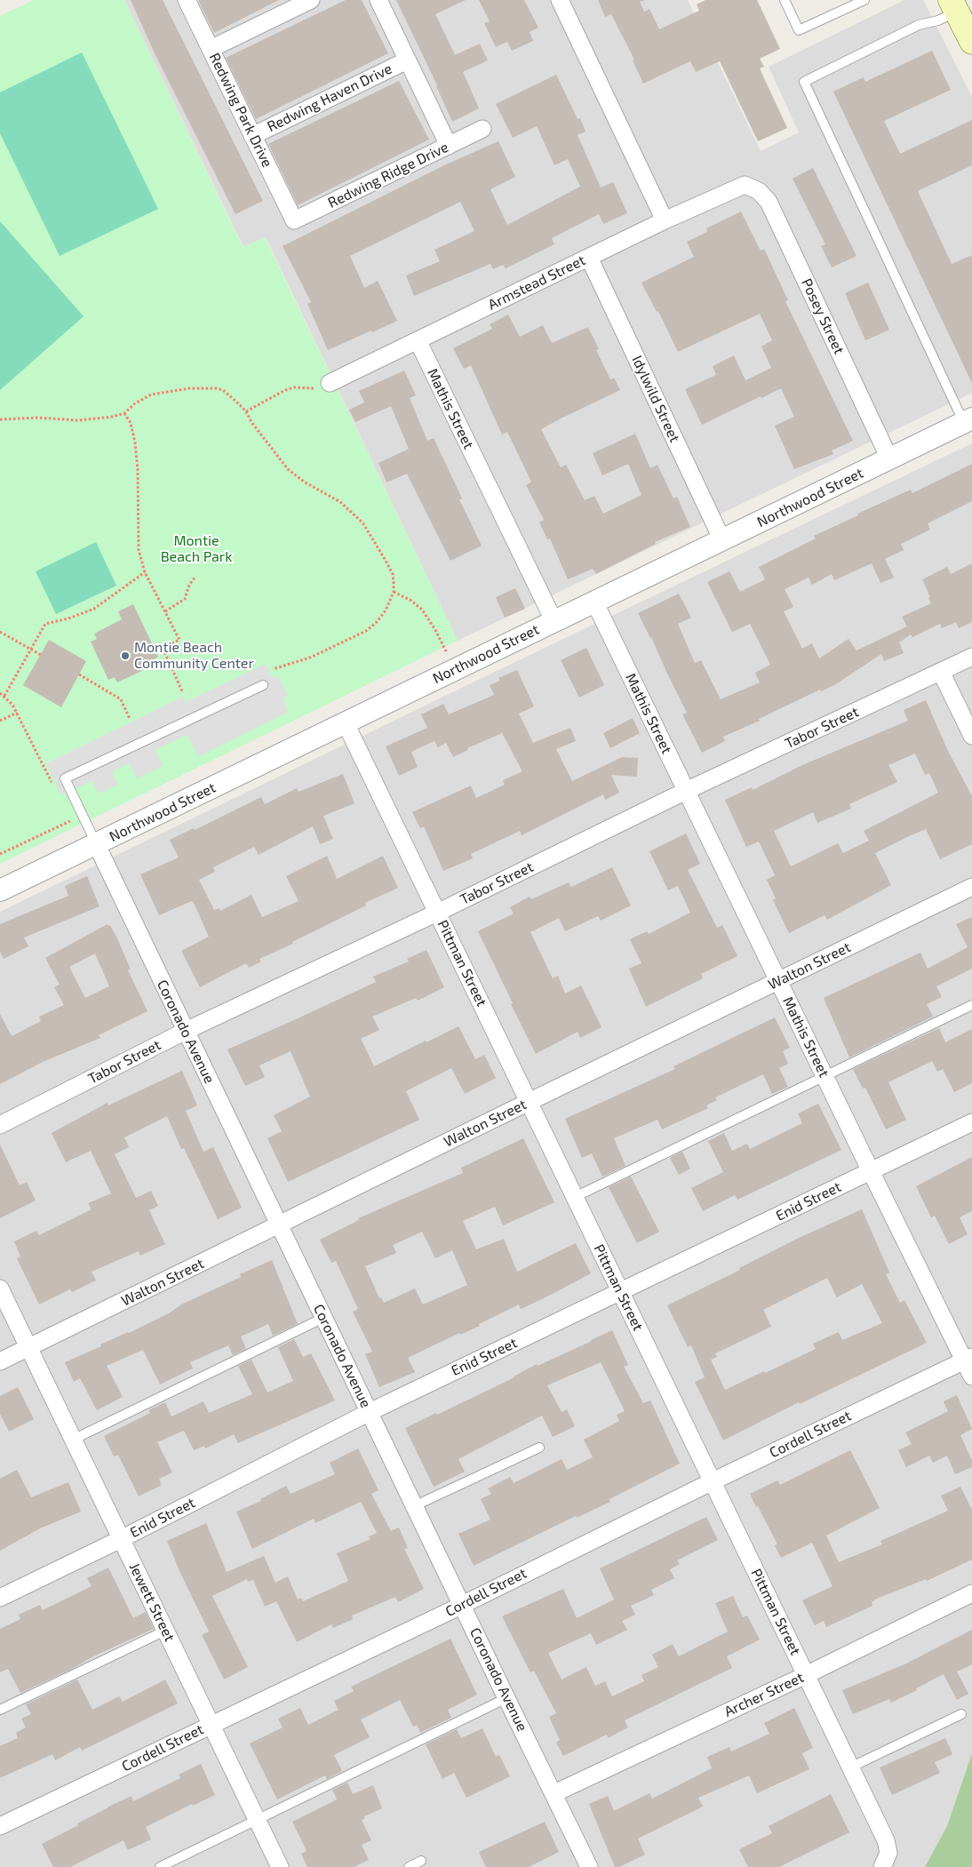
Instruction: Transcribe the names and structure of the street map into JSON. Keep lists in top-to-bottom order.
{
  "streets": {
    "street": [
      "Redwing Haven Drive",
      "Redwing Park Drive",
      "Redwing Ridge Drive",
      "Armstead Street",
      "Posey Street",
      "Idylwild Street",
      "Mathis Street",
      "Northwood Street",
      "Tabor Street",
      "Pittman Street",
      "Walton Street",
      "Coronado Avenue",
      "Enid Street",
      "Cordell Street",
      "Jewett Street",
      "Archer Street"
    ]
  },
  "crossings": [
    ["Redwing Haven Drive", "Redwing Park Drive"],
    ["Redwing Park Drive", "Redwing Ridge Drive"],
    ["Armstead Street", "Posey Street"],
    ["Armstead Street", "Idylwild Street"],
    ["Armstead Street", "Mathis Street"],
    ["Posey Street", "Northwood Street"],
    ["Idylwild Street", "Northwood Street"],
    ["Mathis Street", "Northwood Street"],
    ["Mathis Street", "Tabor Street"],
    ["Mathis Street", "Walton Street"],
    ["Mathis Street", "Enid Street"],
    ["Mathis Street", "Cordell Street"],
    ["Northwood Street", "Pittman Street"],
    ["Northwood Street", "Coronado Avenue"],
    ["Tabor Street", "Pittman Street"],
    ["Tabor Street", "Coronado Avenue"],
    ["Pittman Street", "Walton Street"],
    ["Pittman Street", "Enid Street"],
    ["Pittman Street", "Cordell Street"],
    ["Pittman Street", "Archer Street"],
    ["Walton Street", "Coronado Avenue"],
    ["Walton Street", "Jewett Street"],
    ["Coronado Avenue", "Enid Street"],
    ["Coronado Avenue", "Cordell Street"],
    ["Coronado Avenue", "Archer Street"],
    ["Enid Street", "Jewett Street"],
    ["Cordell Street", "Jewett Street"]
  ],
  "parks": ["Montie Beach Park"],
  "places": ["Montie Beach Community Center"]
}
